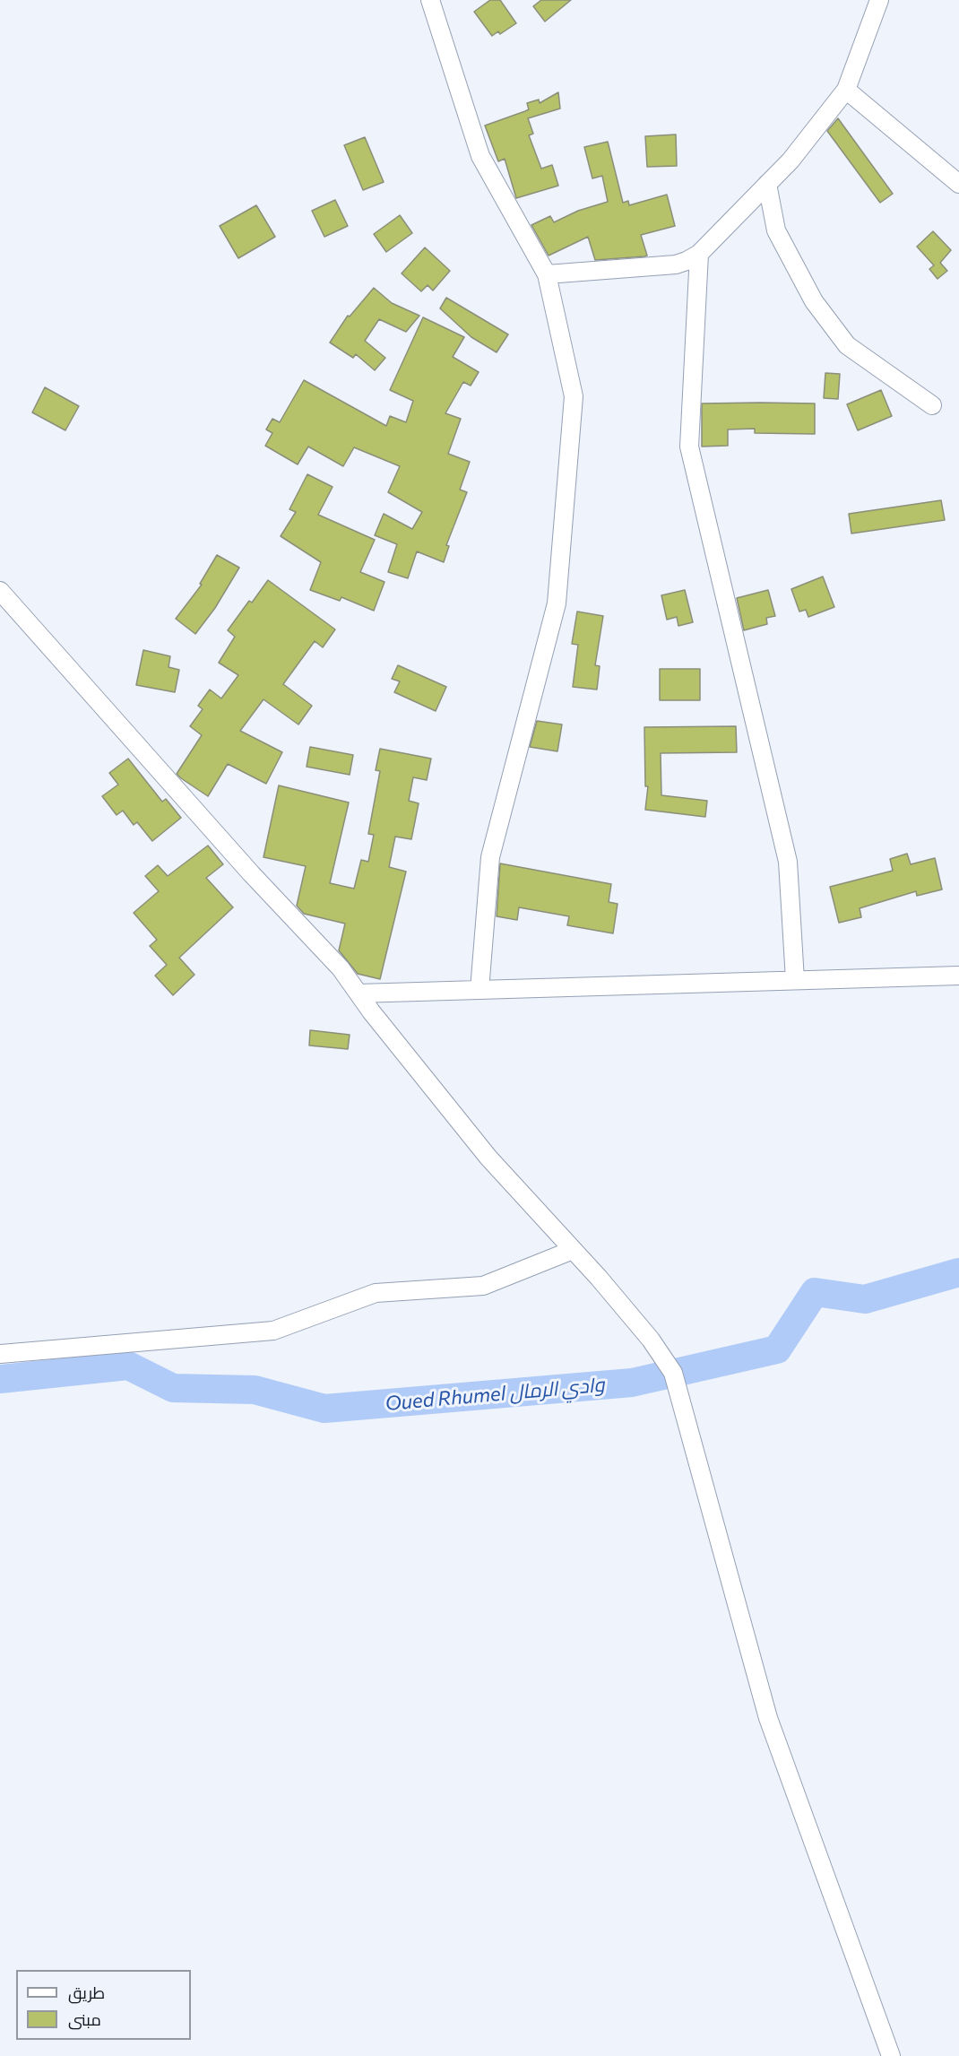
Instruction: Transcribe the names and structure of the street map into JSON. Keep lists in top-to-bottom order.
{
  "water": ["Oued Rhumel وادي الرمال"],
  "legend": ["طريق", "مبنى"]
}
